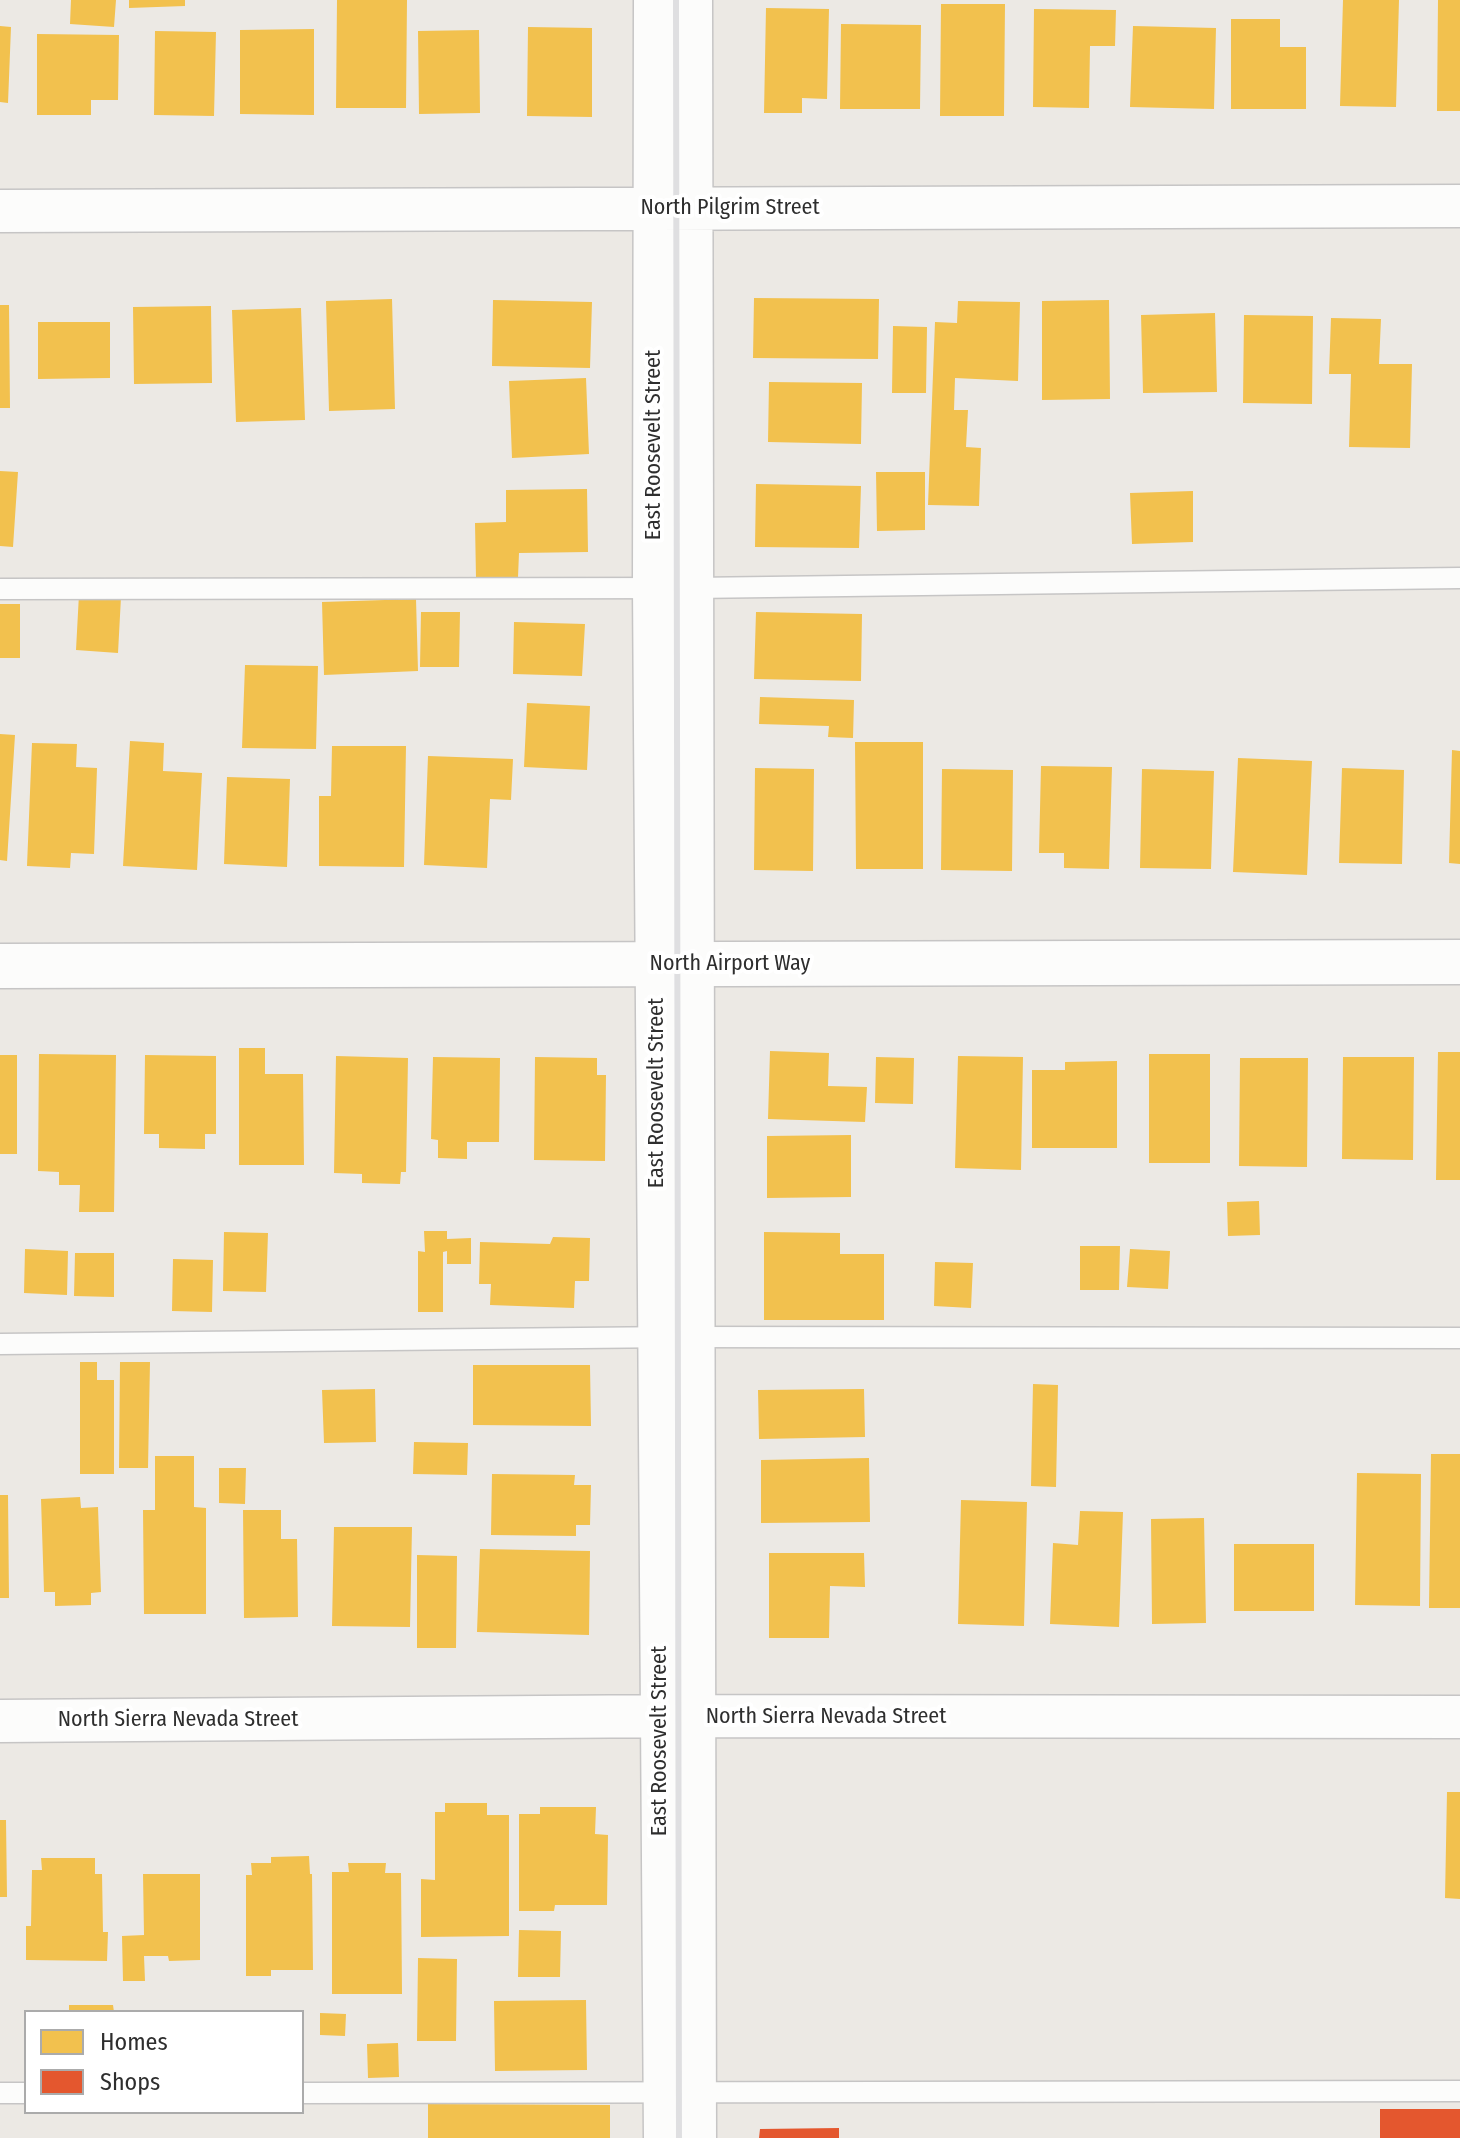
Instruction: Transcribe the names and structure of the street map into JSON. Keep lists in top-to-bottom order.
{
  "streets": {
    "main road": ["North Airport Way"],
    "street": ["North Pilgrim Street", "East Roosevelt Street", "North Sierra Nevada Street"]
  },
  "crossings": [
    ["North Pilgrim Street", "East Roosevelt Street"],
    ["East Roosevelt Street", "North Airport Way"],
    ["East Roosevelt Street", "North Sierra Nevada Street"]
  ],
  "legend": ["Homes", "Shops"]
}
